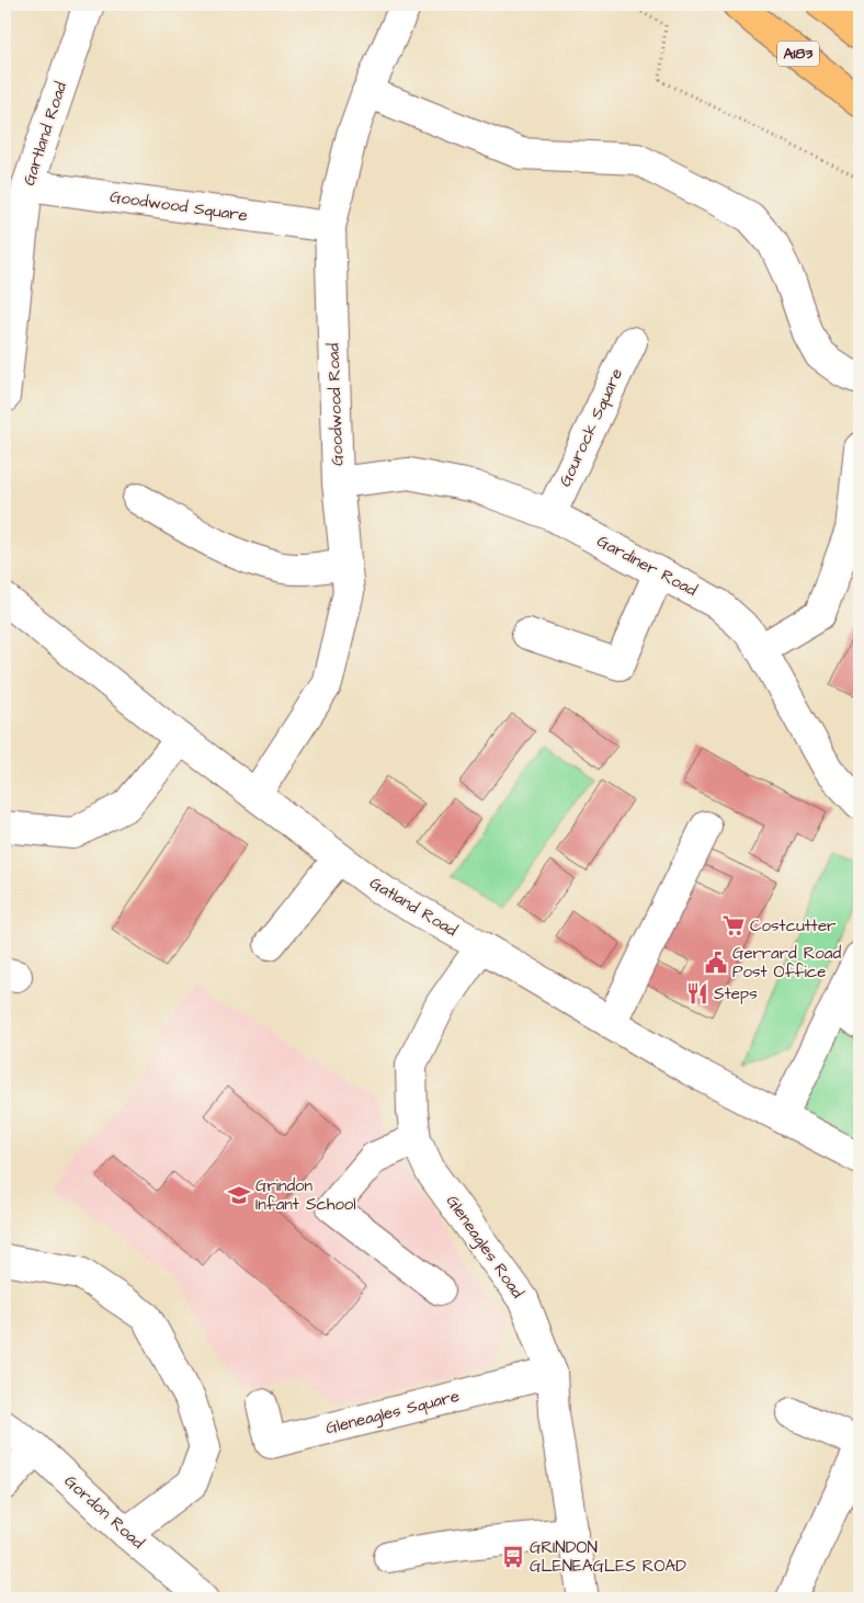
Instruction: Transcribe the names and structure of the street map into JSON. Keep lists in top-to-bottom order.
{
  "streets": {
    "main road": ["A183"],
    "street": [
      "Gartland Road",
      "Goodwood Square",
      "Goodwood Road",
      "Gourock Square",
      "Gardiner Road",
      "Gatland Road",
      "Gleneagles Road",
      "Gleneagles Square",
      "Gordon Road"
    ]
  },
  "crossings": [
    ["Gartland Road", "Goodwood Square"],
    ["Goodwood Square", "Goodwood Road"],
    ["Goodwood Road", "Gardiner Road"],
    ["Goodwood Road", "Gatland Road"],
    ["Gourock Square", "Gardiner Road"],
    ["Gatland Road", "Gleneagles Road"],
    ["Gleneagles Road", "Gleneagles Square"]
  ],
  "places": {
    "supermarket": ["Costcutter"],
    "public building": ["Gerrard Road Post Office"],
    "restaurant": ["Steps"],
    "school or university": ["Grindon Infant School"],
    "bus stop": ["GRINDON GLENEAGLES ROAD"]
  }
}
